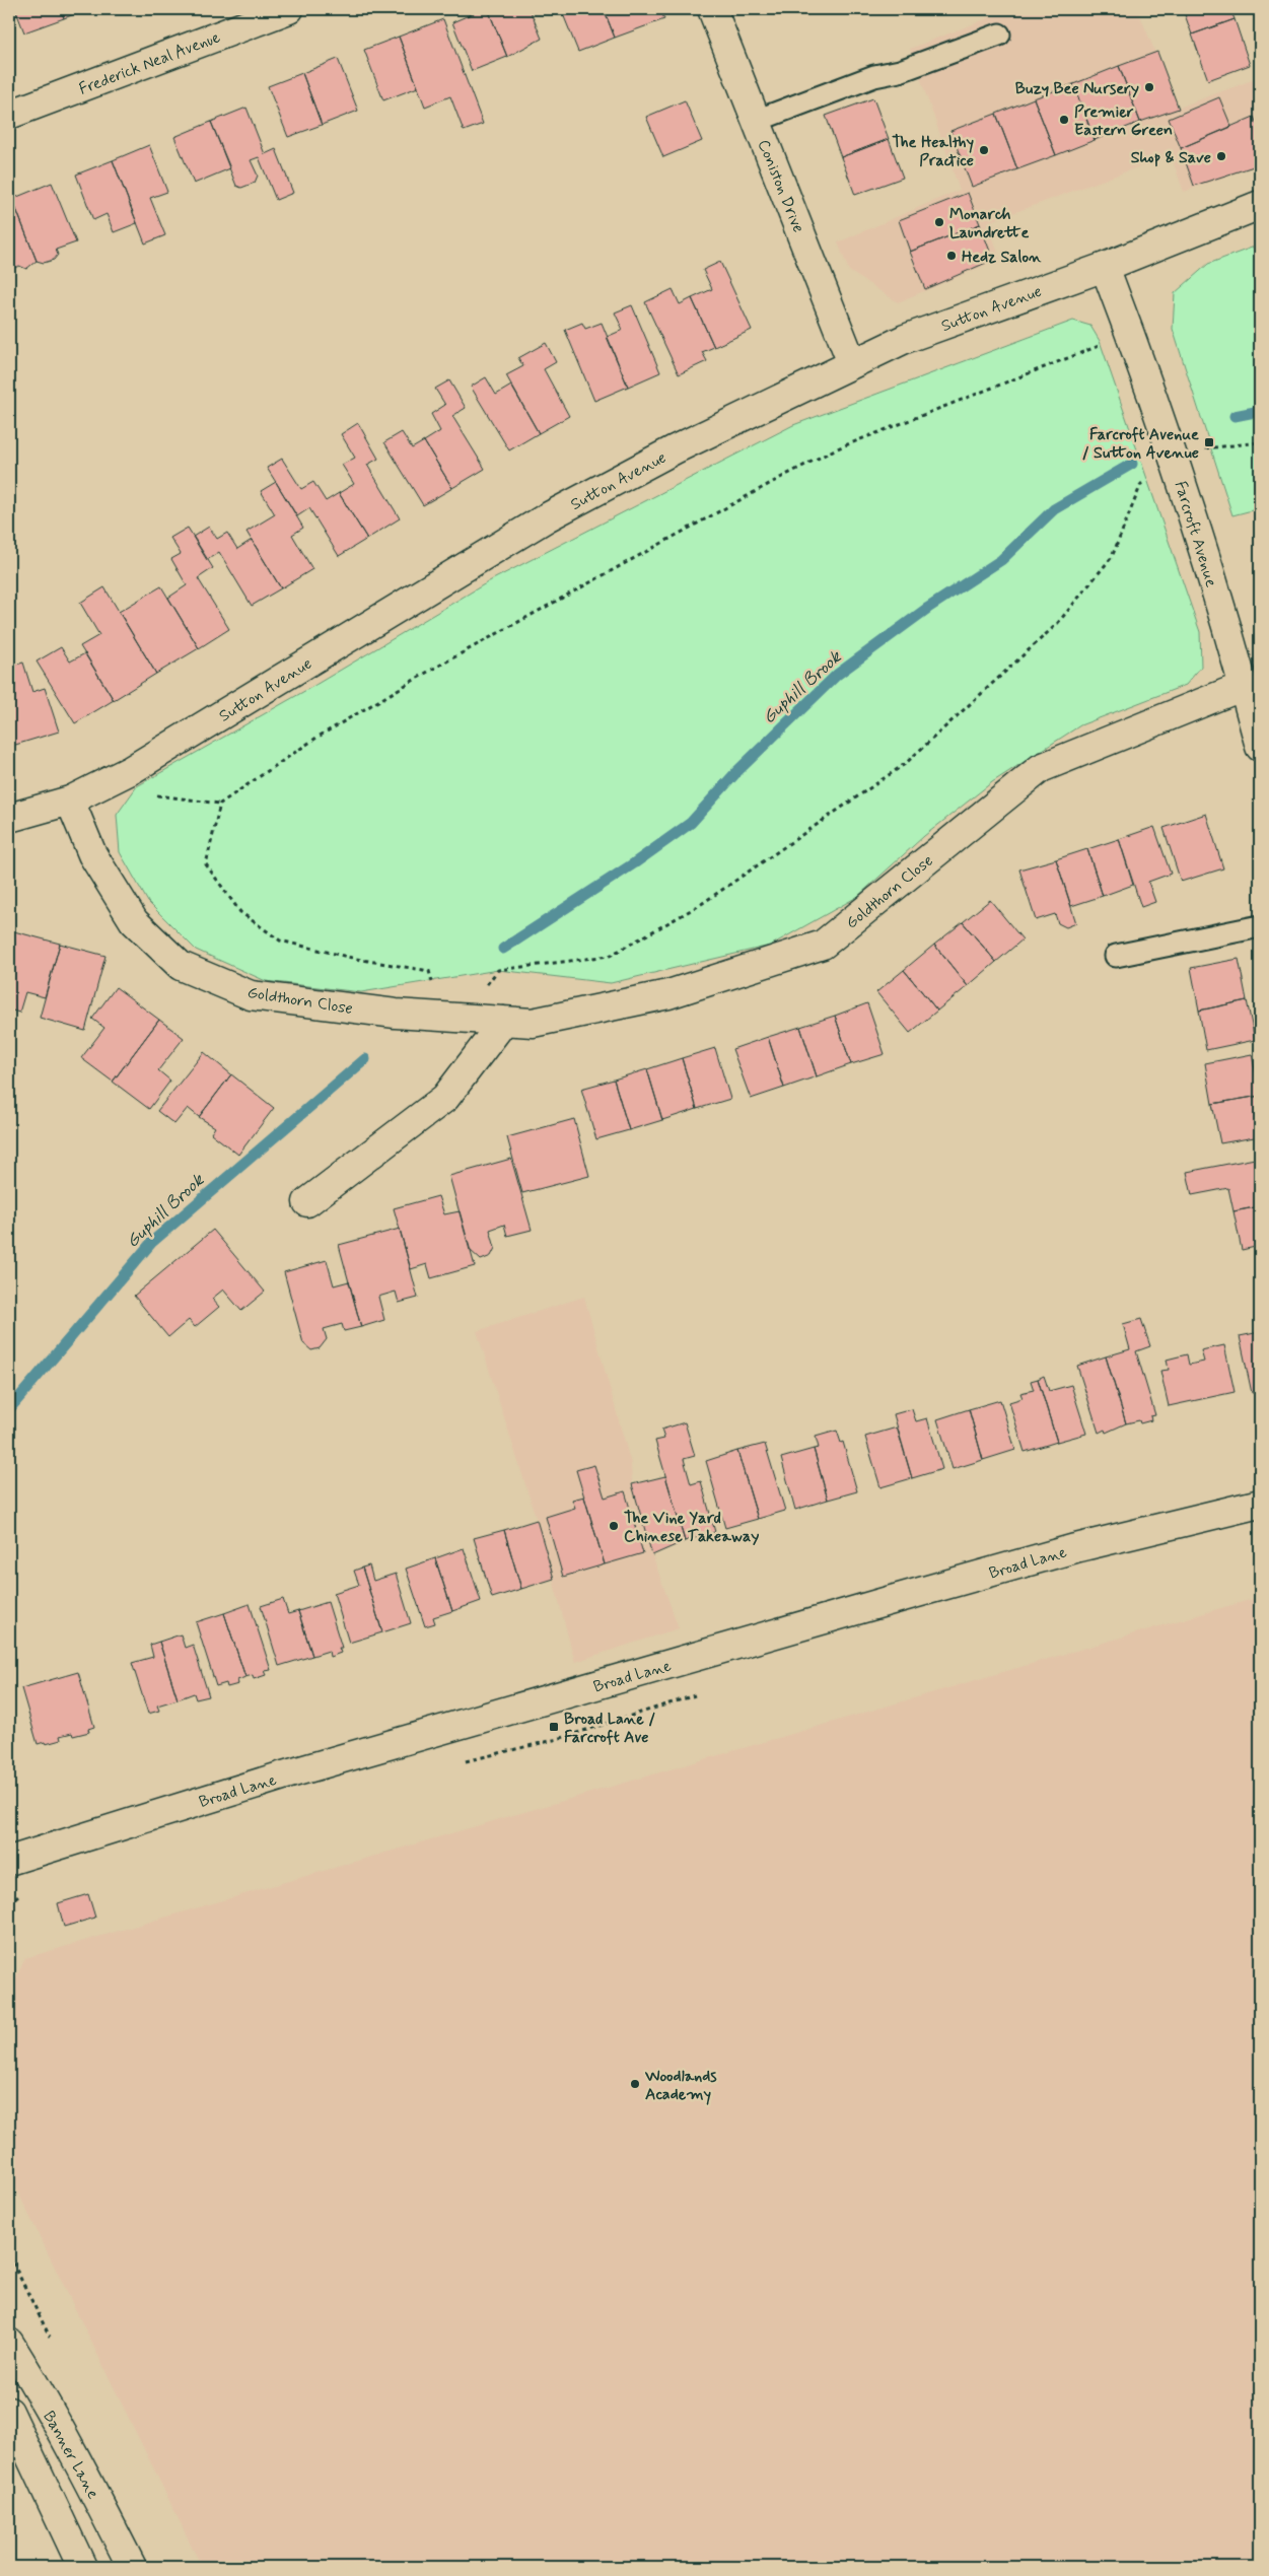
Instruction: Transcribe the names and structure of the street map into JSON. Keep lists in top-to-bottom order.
{
  "streets": {
    "street": [
      "Frederick Neal Avenue",
      "Coniston Drive",
      "Sutton Avenue",
      "Farcroft Avenue",
      "Goldthorn Close",
      "Broad Lane",
      "Banner Lane"
    ]
  },
  "crossings": [
    ["Coniston Drive", "Sutton Avenue"],
    ["Sutton Avenue", "Farcroft Avenue"],
    ["Sutton Avenue", "Goldthorn Close"],
    ["Farcroft Avenue", "Goldthorn Close"]
  ],
  "water": ["Guphill Brook"],
  "places": {
    "other": [
      "Buzy Bee Nursery",
      "Premier Eastern Green",
      "The Healthy Practice",
      "Shop & Save",
      "Monarch Laundrette",
      "Hedz Salon",
      "The Vine Yard Chinese Takeaway",
      "Woodlands Academy"
    ],
    "transit": ["Farcroft Avenue / Sutton Avenue", "Broad Lane / Farcroft Ave"]
  }
}
